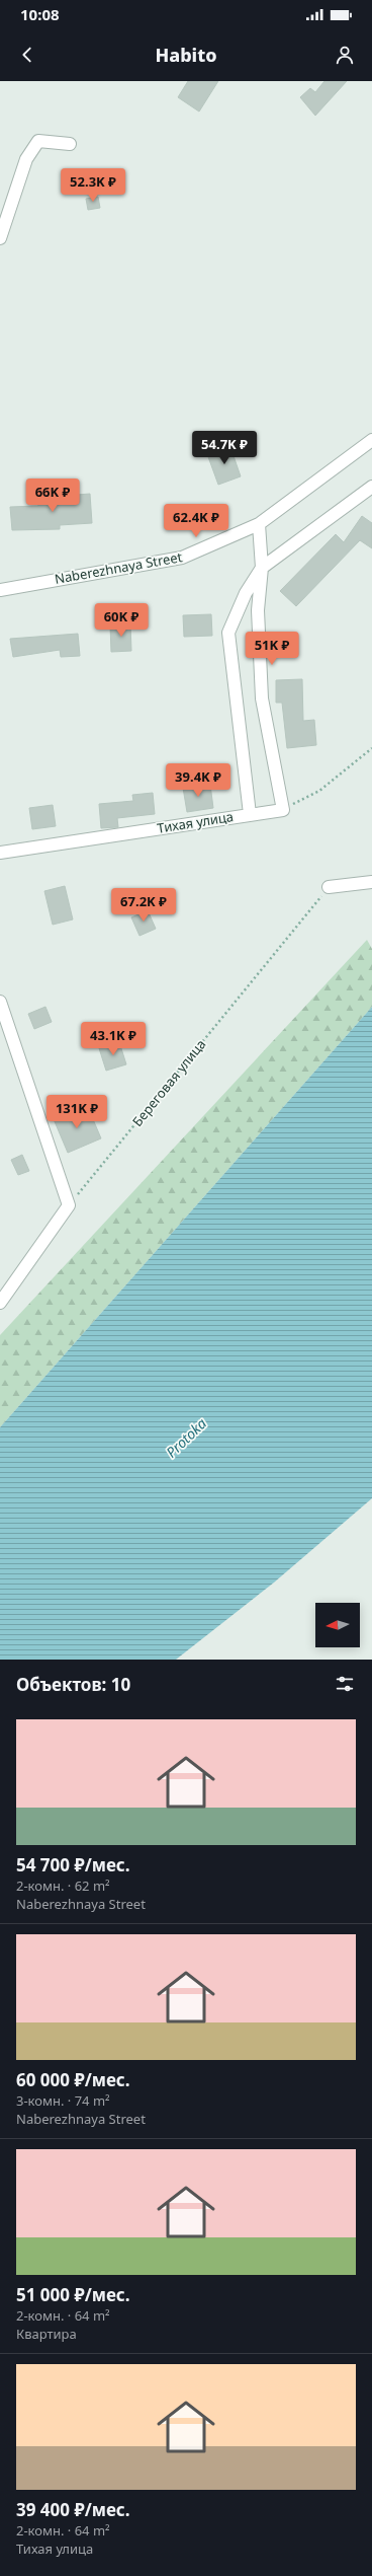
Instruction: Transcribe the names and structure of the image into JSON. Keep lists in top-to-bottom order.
{
  "streets": {
    "street": ["Naberezhnaya Street", "Тихая улица"],
    "path": ["Береговая улица"]
  },
  "water": ["Protoka"],
  "north": "left",
  "page": {
    "status": "10:08",
    "header": "Habito",
    "price": [
      "52.3K ₽",
      "54.7K ₽",
      "66K ₽",
      "62.4K ₽",
      "60K ₽",
      "51K ₽",
      "39.4K ₽",
      "67.2K ₽",
      "43.1K ₽",
      "131K ₽"
    ],
    "heading": "Объектов: 10",
    "list": [
      {
        "name": "54 700 ₽/мес.",
        "note": "2-комн. · 62 m² · Naberezhnaya Street"
      },
      {
        "name": "60 000 ₽/мес.",
        "note": "3-комн. · 74 m² · Naberezhnaya Street"
      },
      {
        "name": "51 000 ₽/мес.",
        "note": "2-комн. · 64 m² · Квартира"
      },
      {
        "name": "39 400 ₽/мес.",
        "note": "2-комн. · 64 m² · Тихая улица"
      }
    ]
  }
}
